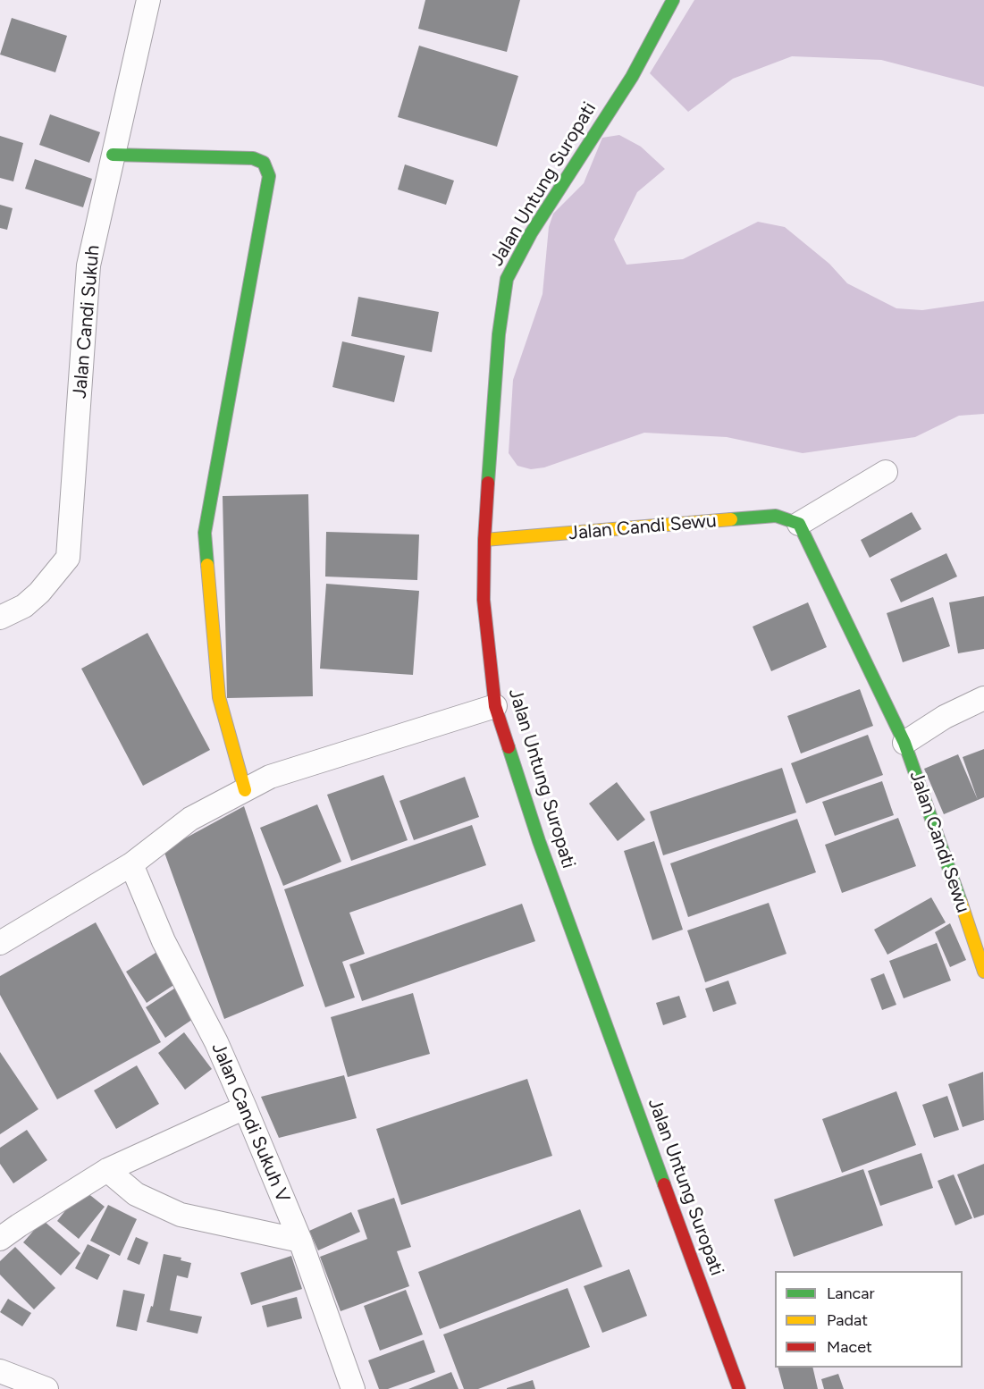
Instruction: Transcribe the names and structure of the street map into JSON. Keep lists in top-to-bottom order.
{
  "streets": {
    "street": [
      "Jalan Untung Suropati",
      "Jalan Candi Sukuh",
      "Jalan Candi Sewu",
      "Jalan Candi Sukuh V"
    ]
  },
  "crossings": [
    ["Jalan Untung Suropati", "Jalan Candi Sewu"]
  ],
  "legend": ["Lancar", "Padat", "Macet"]
}
